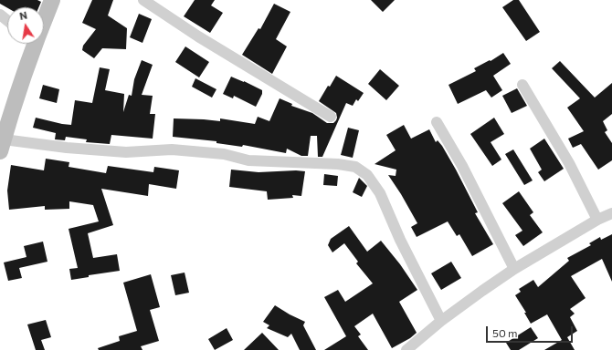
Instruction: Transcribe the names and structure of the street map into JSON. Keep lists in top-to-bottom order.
{
  "scale_bar": "50 m",
  "north": "top"
}
